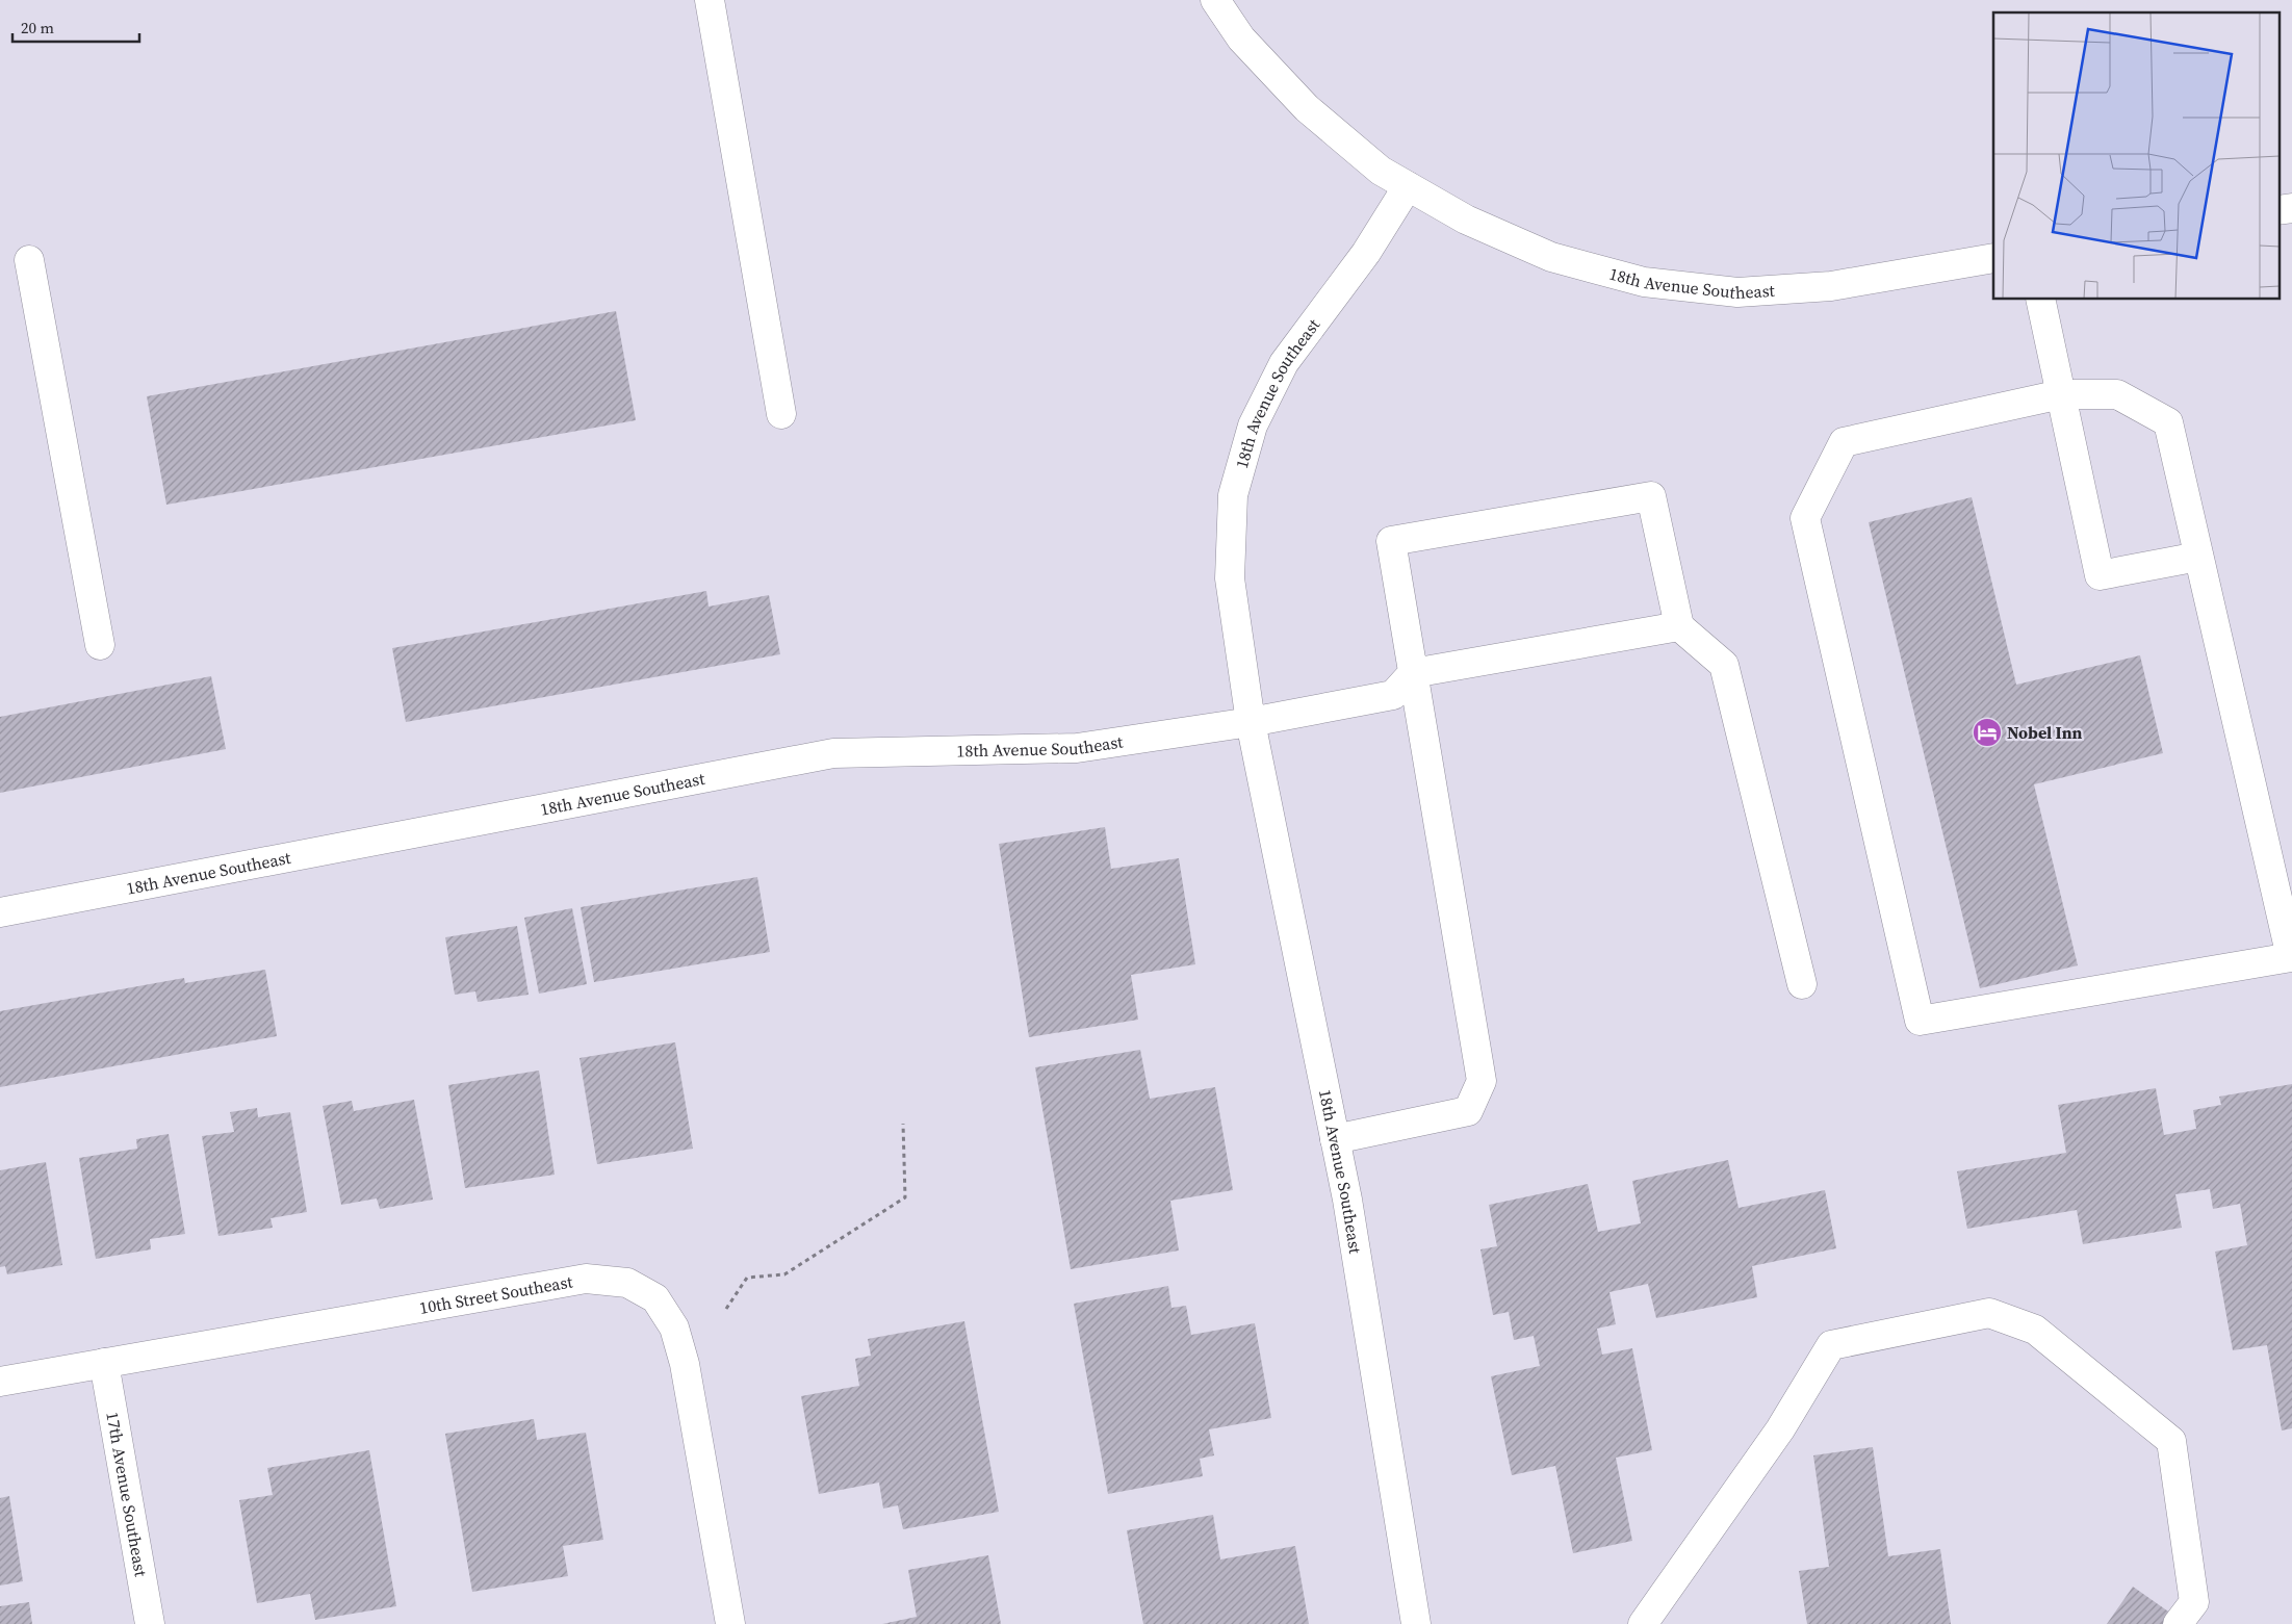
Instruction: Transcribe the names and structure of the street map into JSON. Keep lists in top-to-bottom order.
{
  "streets": {
    "street": ["18th Avenue Southeast", "10th Street Southeast", "17th Avenue Southeast"]
  },
  "crossings": [
    ["10th Street Southeast", "17th Avenue Southeast"]
  ],
  "places": {
    "hotel": ["Nobel Inn"]
  },
  "scale_bar": "20 m"
}
